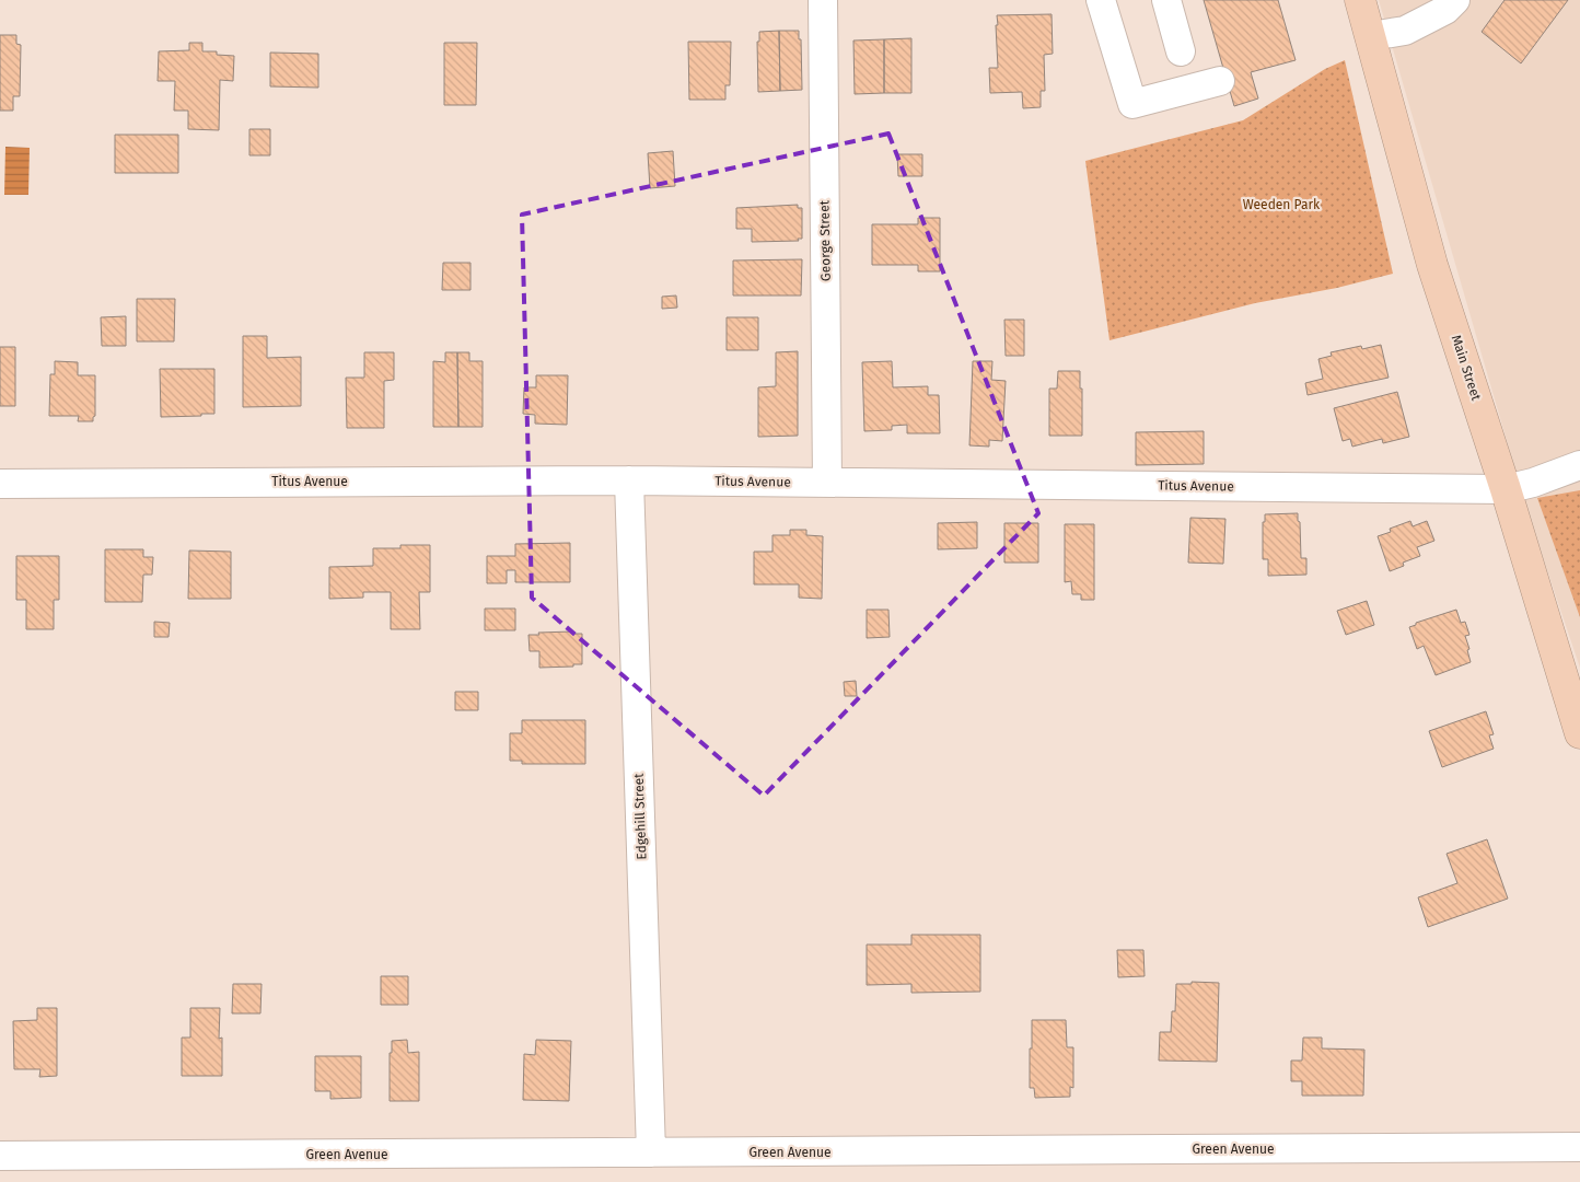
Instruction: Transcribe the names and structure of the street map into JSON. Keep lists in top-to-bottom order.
{
  "streets": {
    "highway": ["Main Street"],
    "street": [
      "George Street",
      "Titus Avenue",
      "Edgehill Street",
      "Green Avenue"
    ]
  },
  "crossings": [
    ["George Street", "Titus Avenue"],
    ["Main Street", "Titus Avenue"],
    ["Titus Avenue", "Edgehill Street"],
    ["Edgehill Street", "Green Avenue"]
  ],
  "parks": ["Weeden Park"]
}
